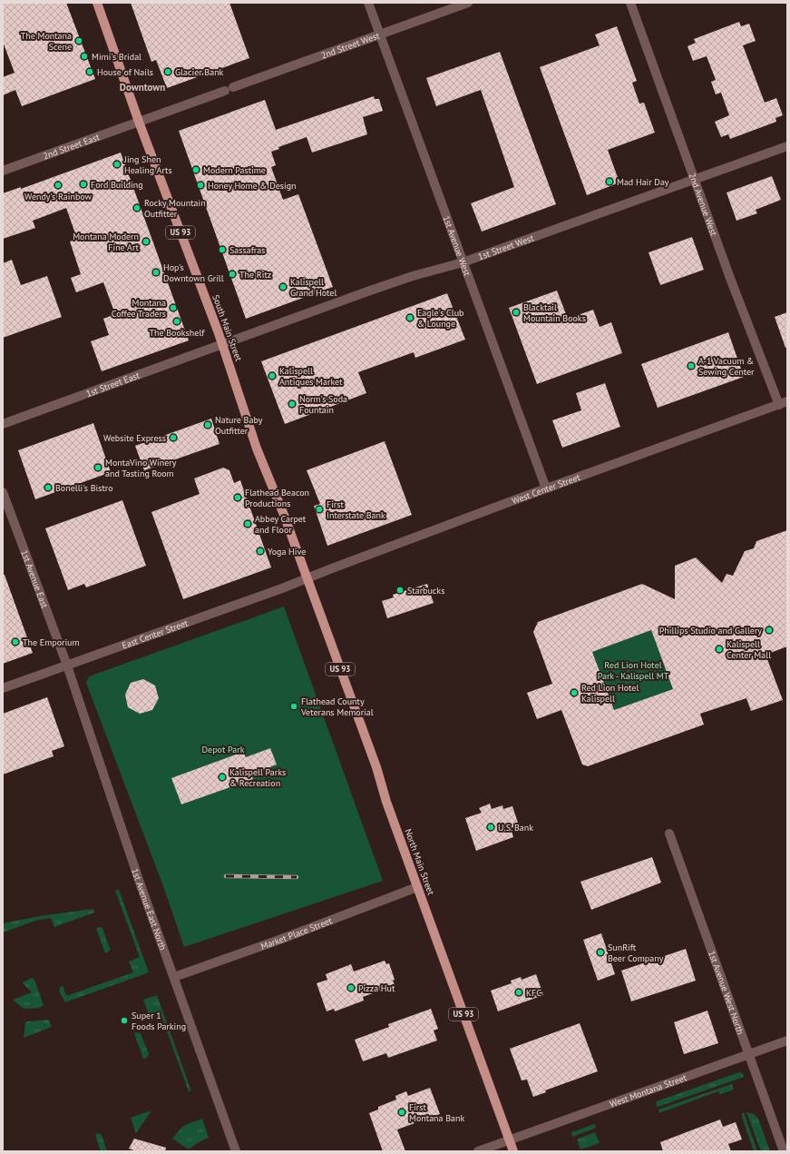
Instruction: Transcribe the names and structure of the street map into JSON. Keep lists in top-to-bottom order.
{
  "streets": {
    "main road": ["US 93", "South Main Street", "North Main Street"],
    "street": [
      "2nd Street West",
      "2nd Street East",
      "2nd Avenue West",
      "1st Avenue West",
      "1st Street West",
      "1st Street East",
      "West Center Street",
      "1st Avenue East",
      "East Center Street",
      "1st Avenue East North",
      "Market Place Street",
      "1st Avenue West North",
      "West Montana Street"
    ]
  },
  "crossings": [
    ["2nd Street West", "2nd Street East"],
    ["2nd Street West", "1st Avenue West"],
    ["2nd Street West", "South Main Street"],
    ["2nd Street East", "South Main Street"],
    ["2nd Avenue West", "1st Street West"],
    ["2nd Avenue West", "West Center Street"],
    ["1st Avenue West", "1st Street West"],
    ["1st Avenue West", "West Center Street"],
    ["1st Street West", "South Main Street"],
    ["1st Street West", "1st Street East"],
    ["South Main Street", "1st Street East"],
    ["South Main Street", "West Center Street"],
    ["South Main Street", "East Center Street"],
    ["South Main Street", "North Main Street"],
    ["West Center Street", "East Center Street"],
    ["West Center Street", "North Main Street"],
    ["1st Avenue East", "East Center Street"],
    ["1st Avenue East", "1st Avenue East North"],
    ["East Center Street", "North Main Street"],
    ["East Center Street", "1st Avenue East North"],
    ["North Main Street", "Market Place Street"],
    ["North Main Street", "West Montana Street"],
    ["1st Avenue East North", "Market Place Street"],
    ["1st Avenue West North", "West Montana Street"]
  ],
  "districts": ["Downtown"],
  "parks": ["Red Lion Hotel Park - Kalispell MT", "Depot Park"],
  "places": [
    "The Montana Scene",
    "Mimi's Bridal",
    "House of Nails",
    "Glacier Bank",
    "Jing Shen Healing Arts",
    "Modern Pastime",
    "Mad Hair Day",
    "Ford Building",
    "Wendy's Rainbow",
    "Honey Home & Design",
    "Rocky Mountain Outfitter",
    "Montana Modern Fine Art",
    "Sassafras",
    "Hop's Downtown Grill",
    "The Ritz",
    "Kalispell Grand Hotel",
    "Montana Coffee Traders",
    "Blacktail Mountain Books",
    "Eagle's Club & Lounge",
    "The Bookshelf",
    "A-1 Vacuum & Sewing Center",
    "Kalispell Antiques Market",
    "Norm's Soda Fountain",
    "Nature Baby Outfitter",
    "Website Express",
    "MontaVino Winery and Tasting Room",
    "Bonelli's Bistro",
    "Flathead Beacon Productions",
    "First Interstate Bank",
    "Abbey Carpet and Floor",
    "Yoga Hive",
    "Starbucks",
    "Phillips Studio and Gallery",
    "The Emporium",
    "Kalispell Center Mall",
    "Red Lion Hotel Kalispell",
    "Flathead County Veterans Memorial",
    "Kalispell Parks & Recreation",
    "U.S. Bank",
    "SunRift Beer Company",
    "Pizza Hut",
    "KFC",
    "Super 1 Foods Parking",
    "First Montana Bank"
  ]
}
